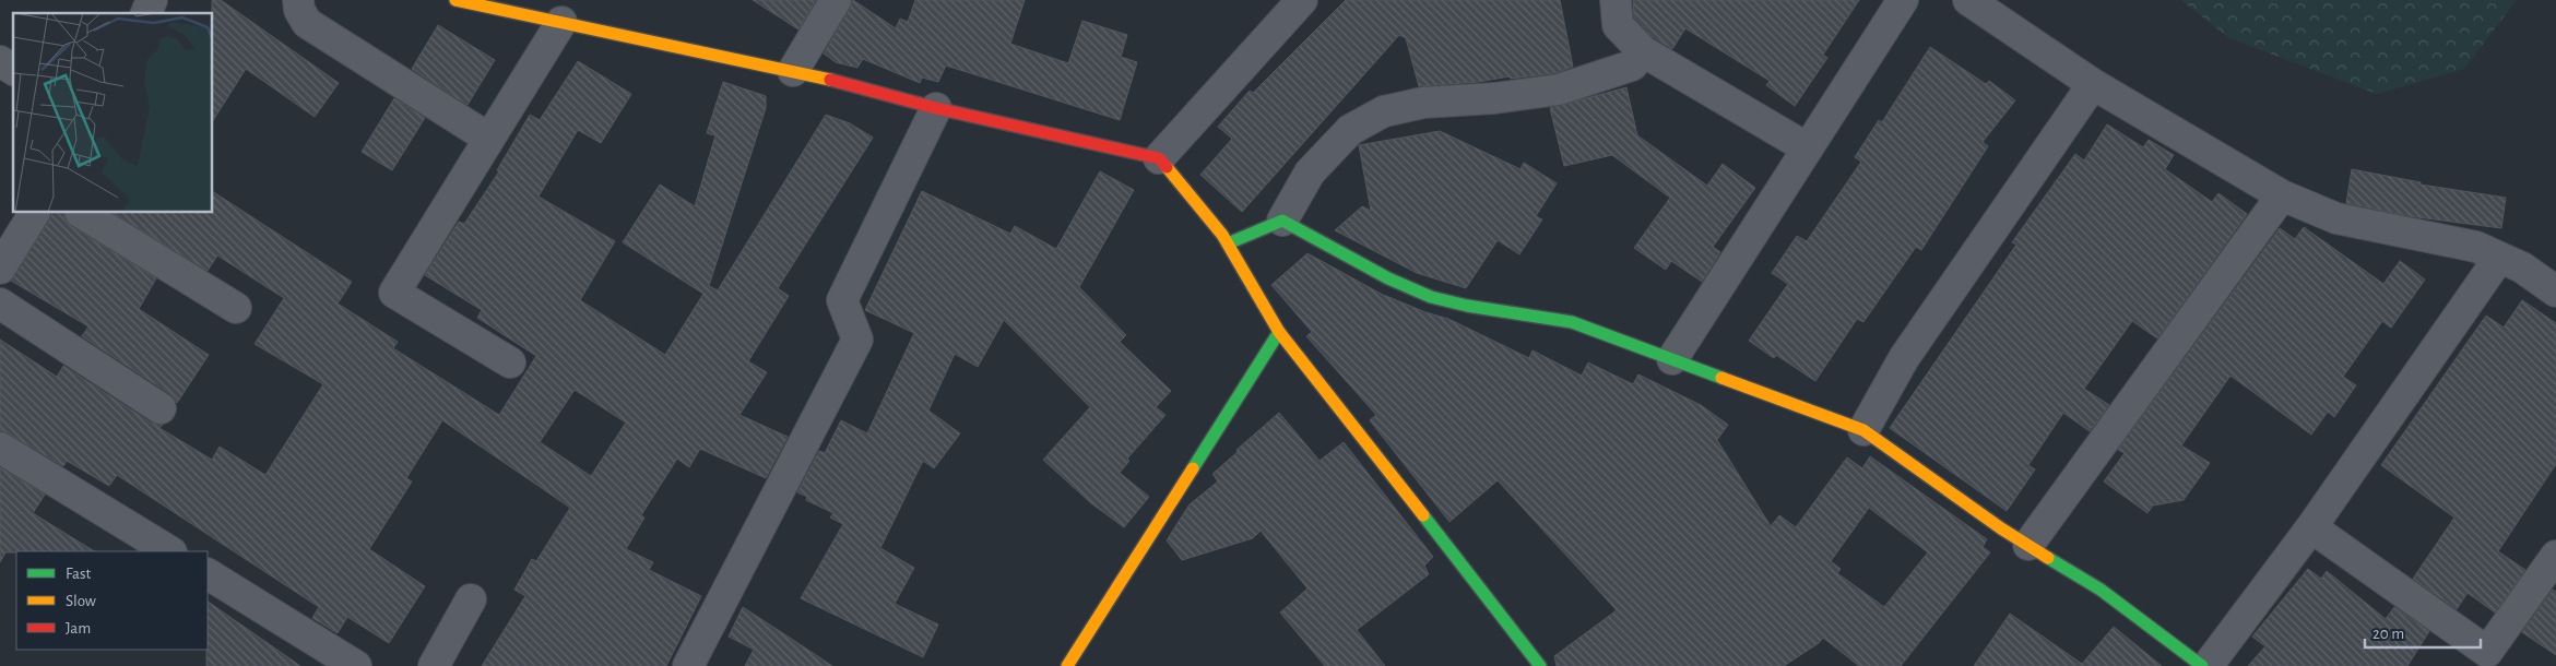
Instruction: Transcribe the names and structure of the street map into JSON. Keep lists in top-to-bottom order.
{
  "legend": ["Fast", "Slow", "Jam"],
  "scale_bar": "20 m"
}
